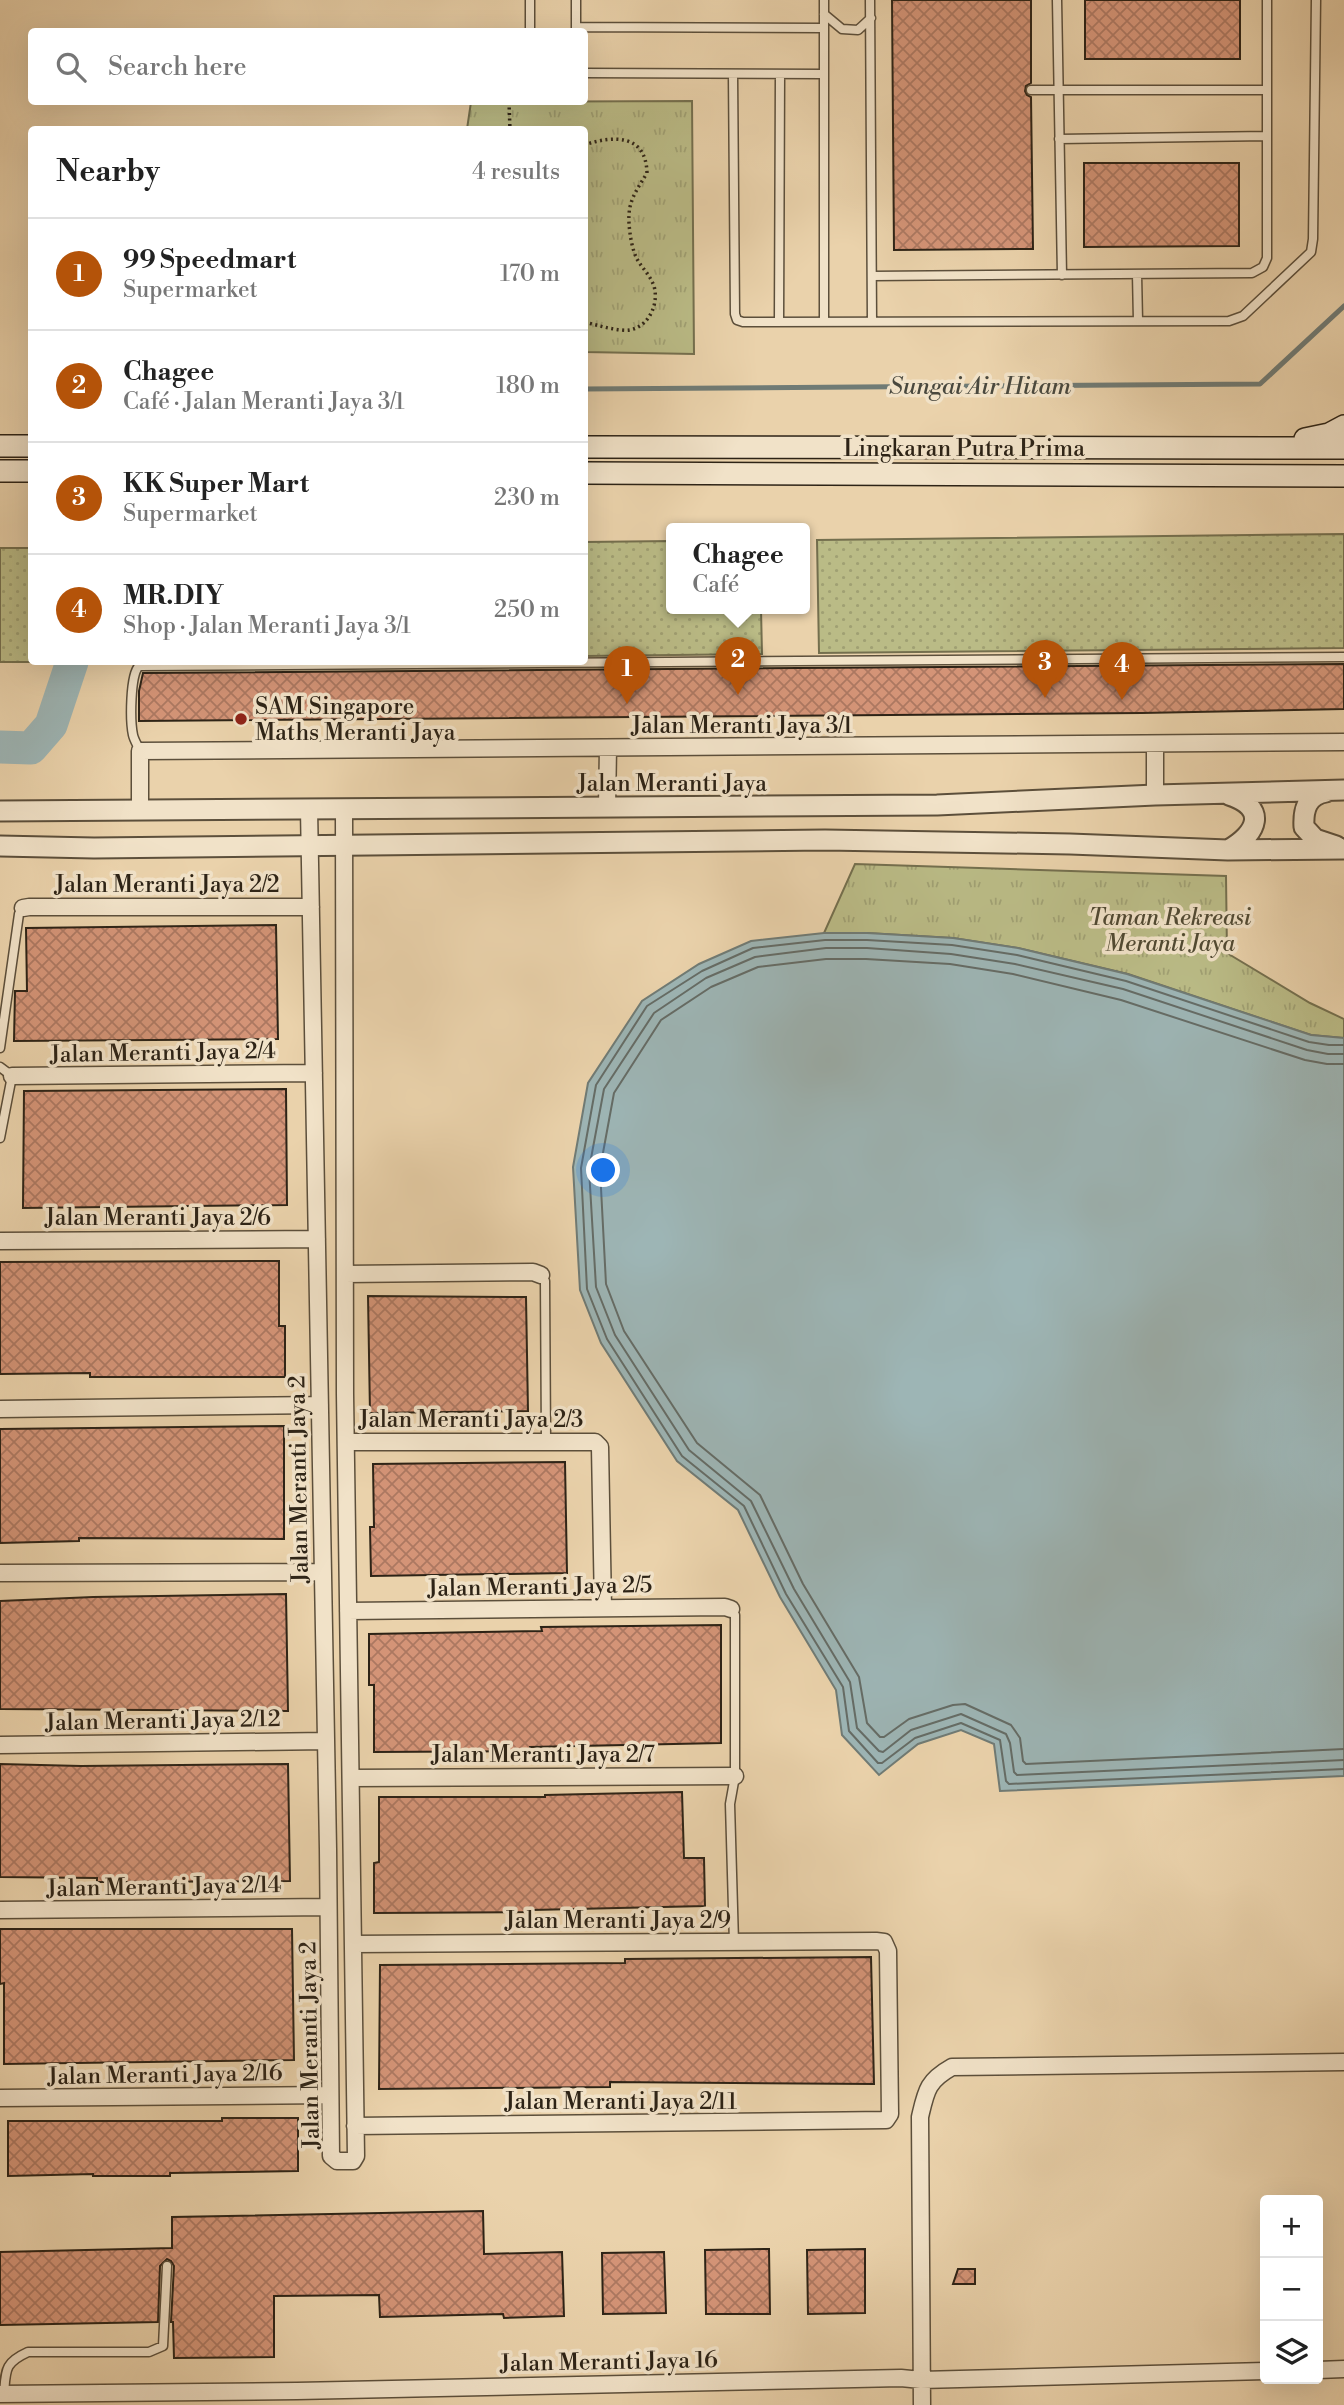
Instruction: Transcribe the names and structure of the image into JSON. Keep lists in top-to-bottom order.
{
  "streets": {
    "main road": ["Lingkaran Putra Prima"],
    "street": [
      "Jalan Meranti Jaya 3/1",
      "Jalan Meranti Jaya",
      "Jalan Meranti Jaya 2/2",
      "Jalan Meranti Jaya 2/4",
      "Jalan Meranti Jaya 2/6",
      "Jalan Meranti Jaya 2/3",
      "Jalan Meranti Jaya 2",
      "Jalan Meranti Jaya 2/5",
      "Jalan Meranti Jaya 2/12",
      "Jalan Meranti Jaya 2/7",
      "Jalan Meranti Jaya 2/14",
      "Jalan Meranti Jaya 2/9",
      "Jalan Meranti Jaya 2/16",
      "Jalan Meranti Jaya 2/11",
      "Jalan Meranti Jaya 16"
    ]
  },
  "crossings": [
    ["Jalan Meranti Jaya", "Jalan Meranti Jaya 2"],
    ["Jalan Meranti Jaya 2/2", "Jalan Meranti Jaya 2"],
    ["Jalan Meranti Jaya 2/4", "Jalan Meranti Jaya 2"],
    ["Jalan Meranti Jaya 2/6", "Jalan Meranti Jaya 2"],
    ["Jalan Meranti Jaya 2/3", "Jalan Meranti Jaya 2"],
    ["Jalan Meranti Jaya 2/3", "Jalan Meranti Jaya 2/5"],
    ["Jalan Meranti Jaya 2", "Jalan Meranti Jaya 2/5"],
    ["Jalan Meranti Jaya 2", "Jalan Meranti Jaya 2/12"],
    ["Jalan Meranti Jaya 2", "Jalan Meranti Jaya 2/7"],
    ["Jalan Meranti Jaya 2", "Jalan Meranti Jaya 2/14"],
    ["Jalan Meranti Jaya 2", "Jalan Meranti Jaya 2/9"],
    ["Jalan Meranti Jaya 2", "Jalan Meranti Jaya 2/16"],
    ["Jalan Meranti Jaya 2", "Jalan Meranti Jaya 2/11"],
    ["Jalan Meranti Jaya 2/9", "Jalan Meranti Jaya 2/11"]
  ],
  "water": ["Sungai Air Hitam"],
  "parks": ["Taman Rekreasi Meranti Jaya"],
  "places": ["SAM Singapore Maths Meranti Jaya"],
  "page": {
    "search": "Search here",
    "heading": ["Nearby", "4 results"],
    "list": [
      {
        "mark": "1",
        "name": "99 Speedmart",
        "note": "Supermarket",
        "value": "170 m"
      },
      {
        "mark": "2",
        "name": "Chagee",
        "note": "Café · Jalan Meranti Jaya 3/1",
        "value": "180 m"
      },
      {
        "mark": "3",
        "name": "KK Super Mart",
        "note": "Supermarket",
        "value": "230 m"
      },
      {
        "mark": "4",
        "name": "MR.DIY",
        "note": "Shop · Jalan Meranti Jaya 3/1",
        "value": "250 m"
      }
    ],
    "popup": ["Chagee", "Café"],
    "pins": [
      "2",
      "3",
      "4",
      "1"
    ],
    "map_buttons": ["+", "−"]
  }
}
